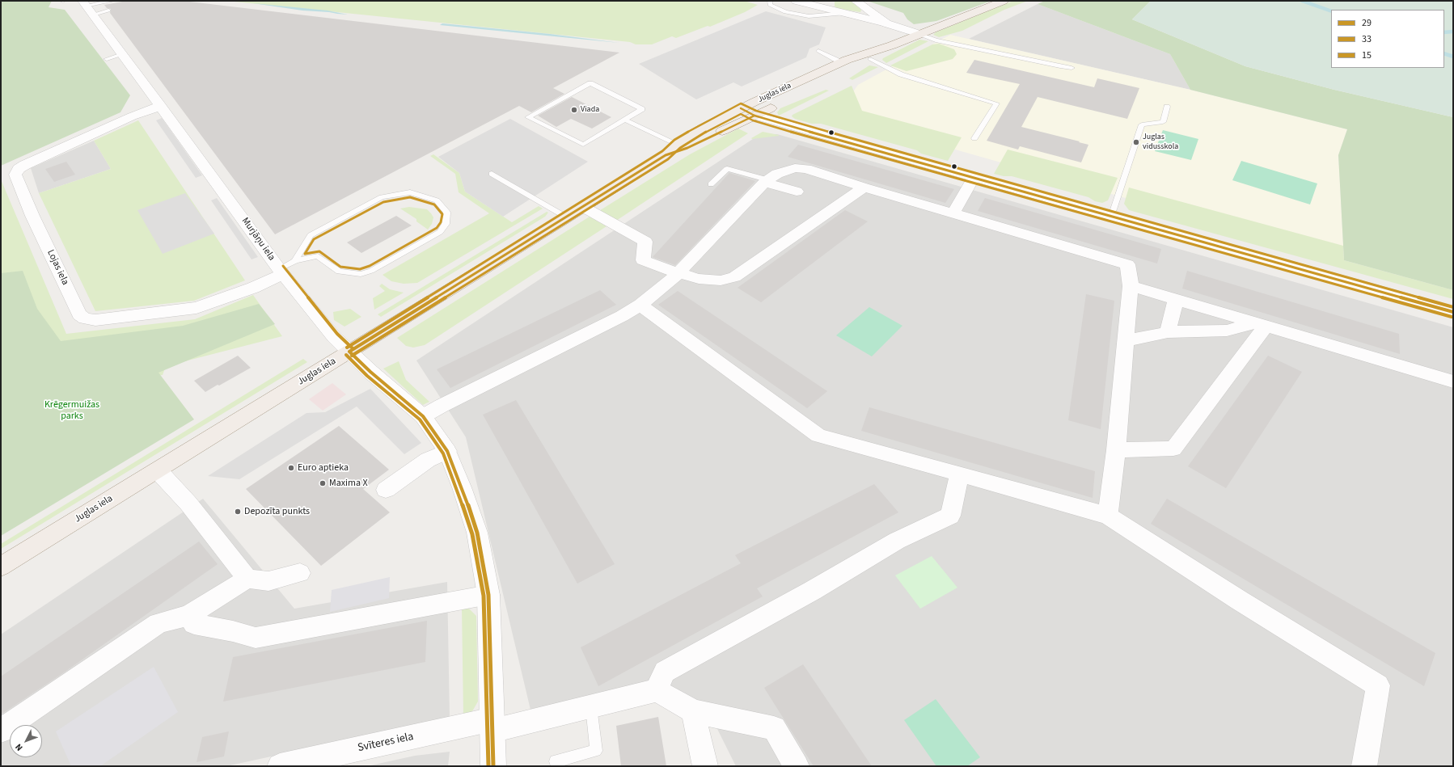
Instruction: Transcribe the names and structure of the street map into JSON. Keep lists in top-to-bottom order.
{
  "streets": {
    "main road": ["Juglas iela"],
    "street": ["Murjāņu iela", "Lojas iela", "Svīteres iela"]
  },
  "crossings": [
    ["Juglas iela", "Murjāņu iela"],
    ["Murjāņu iela", "Lojas iela"],
    ["Murjāņu iela", "Svīteres iela"]
  ],
  "parks": ["Krēgermuižas parks"],
  "places": [
    "Viada",
    "Juglas vidusskola",
    "Euro aptieka",
    "Maxima X",
    "Depozīta punkts"
  ],
  "lines": ["transit line 15", "transit line 29", "transit line 33"],
  "legend": ["29", "33", "15"],
  "north": "bottom left"
}
